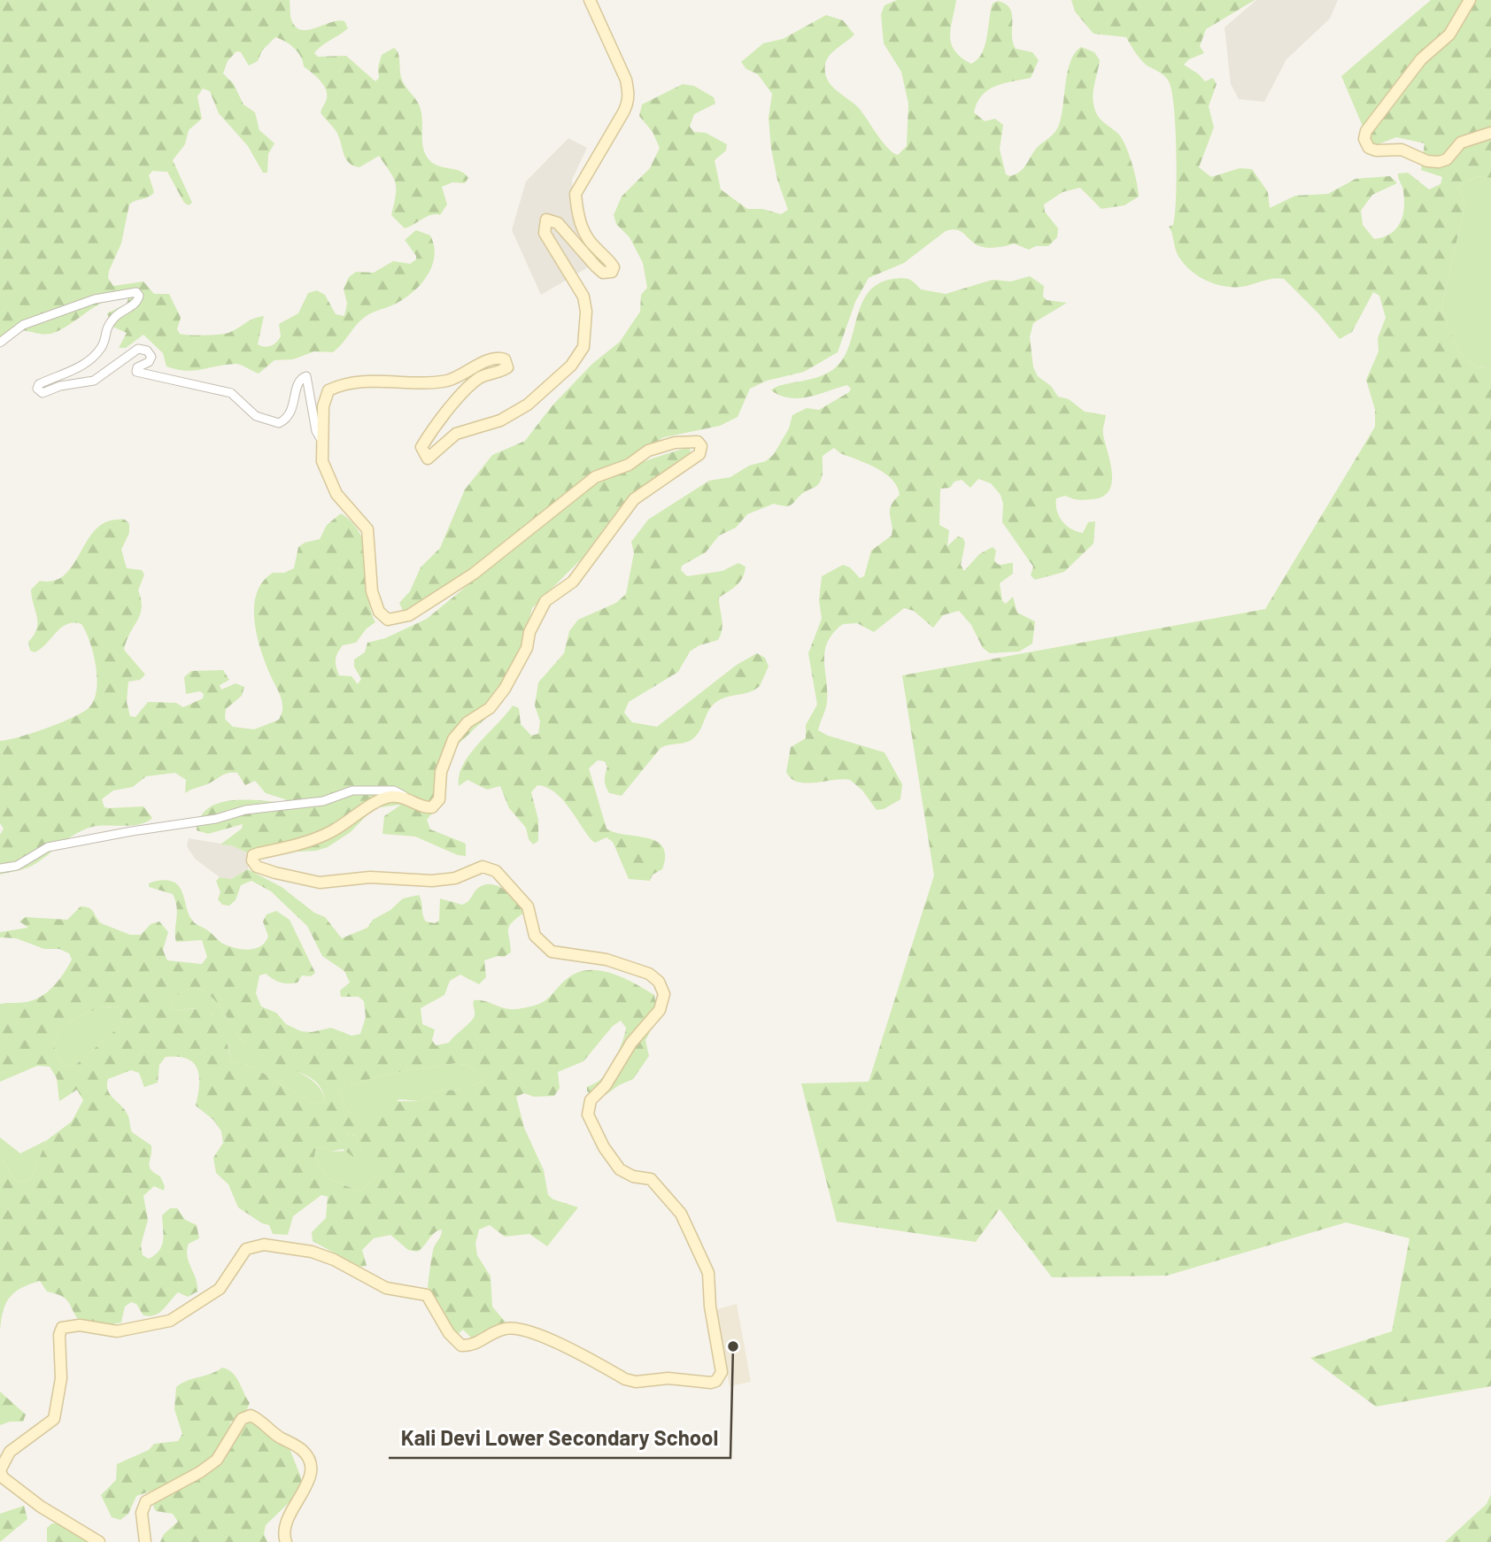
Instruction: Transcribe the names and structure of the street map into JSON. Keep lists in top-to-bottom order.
{
  "places": ["Kali Devi Lower Secondary School"]
}
